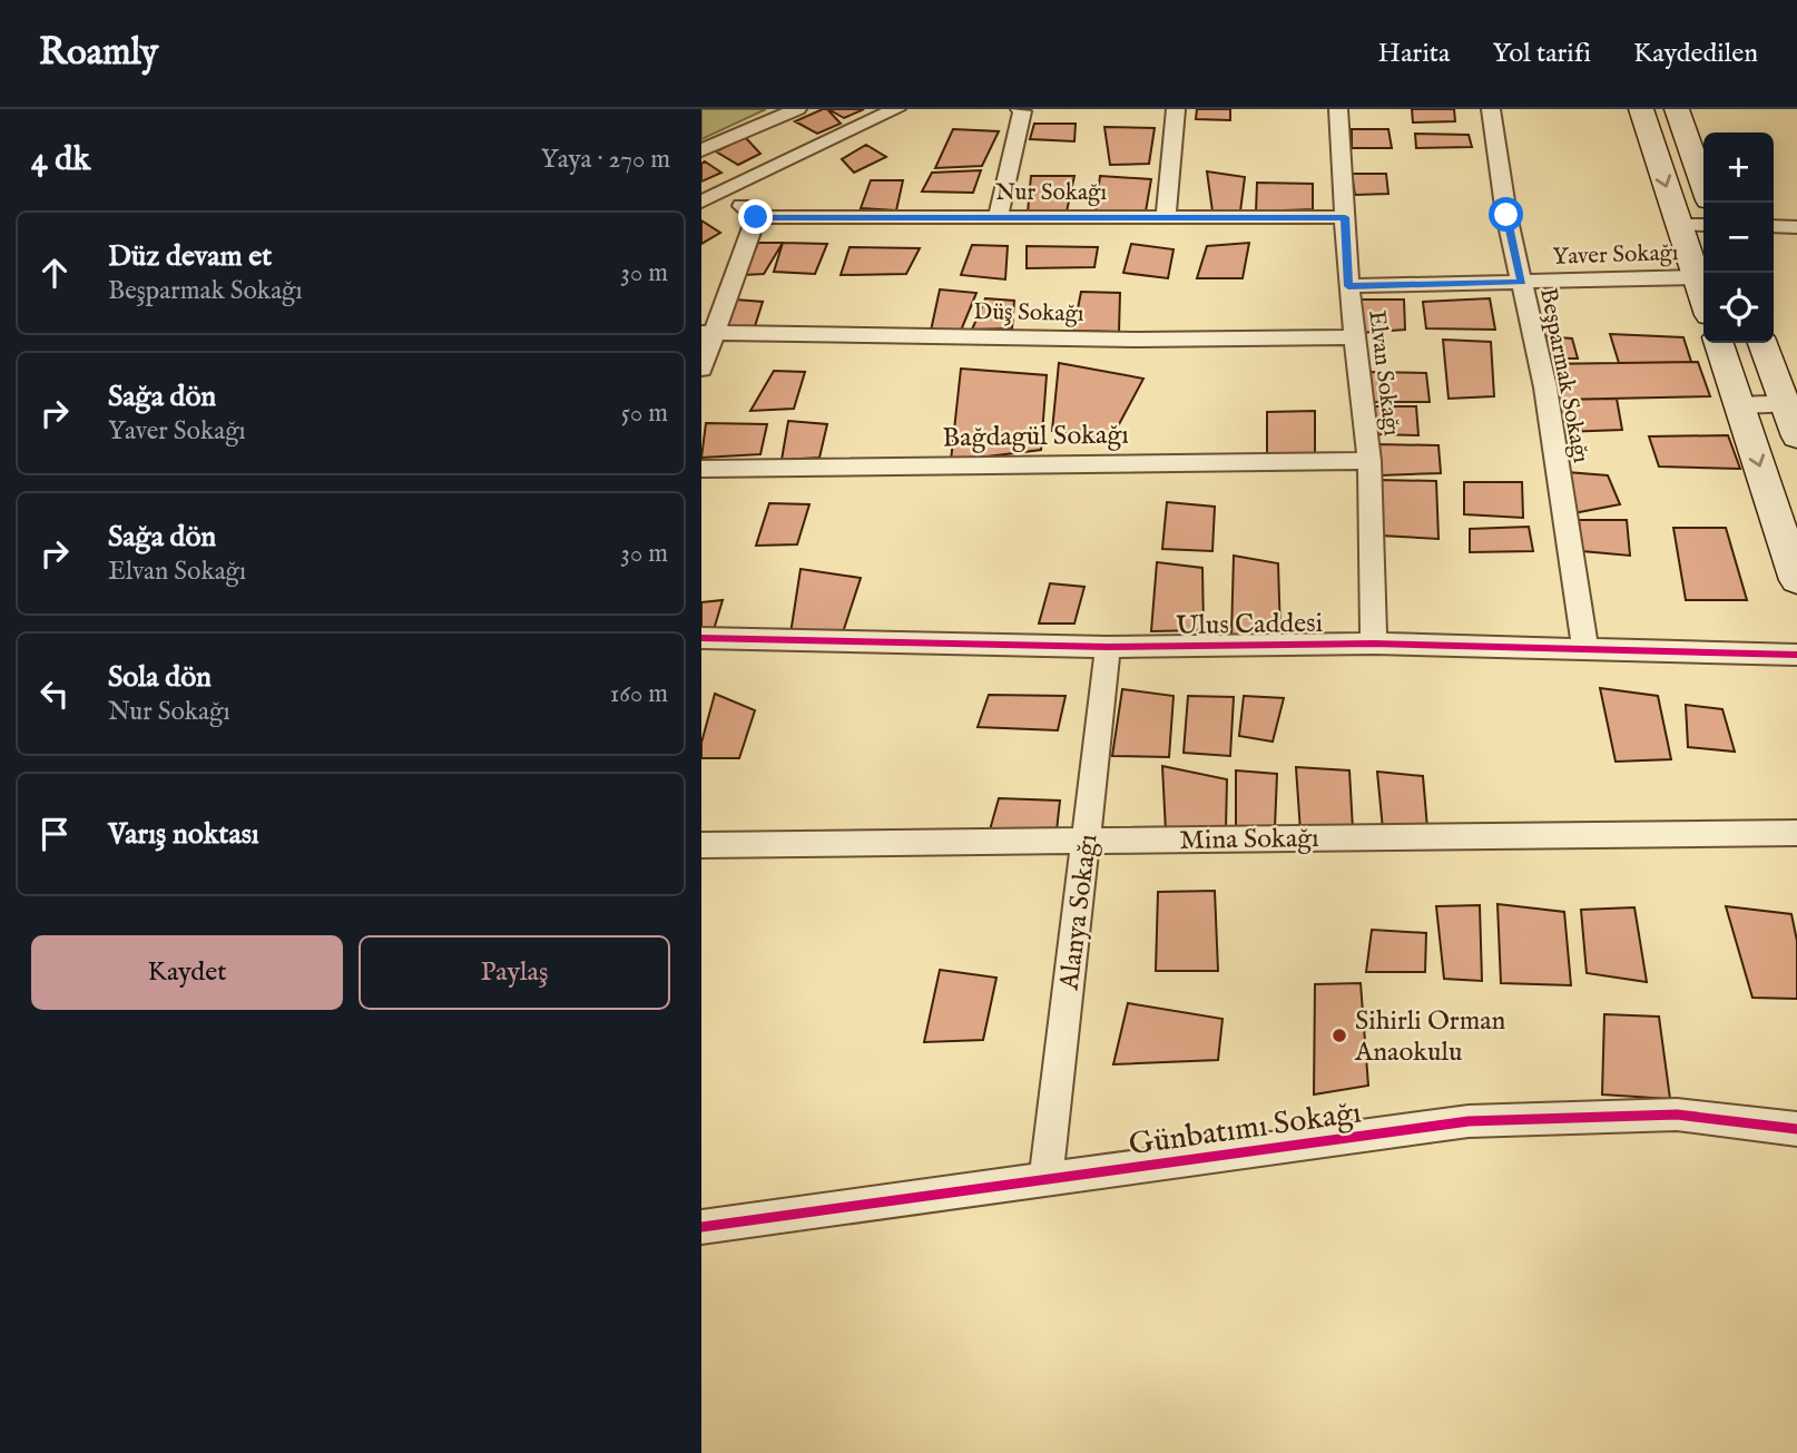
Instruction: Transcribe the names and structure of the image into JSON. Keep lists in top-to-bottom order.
{
  "streets": {
    "street": [
      "Nur Sokağı",
      "Yaver Sokağı",
      "Düş Sokağı",
      "Elvan Sokağı",
      "Beşparmak Sokağı",
      "Bağdagül Sokağı",
      "Ulus Caddesi",
      "Mina Sokağı",
      "Alanya Sokağı",
      "Günbatımı Sokağı"
    ]
  },
  "crossings": [
    ["Nur Sokağı", "Elvan Sokağı"],
    ["Yaver Sokağı", "Elvan Sokağı"],
    ["Yaver Sokağı", "Beşparmak Sokağı"],
    ["Düş Sokağı", "Elvan Sokağı"],
    ["Elvan Sokağı", "Bağdagül Sokağı"],
    ["Elvan Sokağı", "Ulus Caddesi"],
    ["Beşparmak Sokağı", "Ulus Caddesi"],
    ["Ulus Caddesi", "Alanya Sokağı"],
    ["Mina Sokağı", "Alanya Sokağı"],
    ["Alanya Sokağı", "Günbatımı Sokağı"]
  ],
  "places": ["Sihirli Orman Anaokulu"],
  "page": {
    "header": "Roamly",
    "nav": ["Harita", "Yol tarifi", "Kaydedilen"],
    "heading": ["4 dk", "Yaya · 270 m"],
    "map_buttons": ["+", "−"],
    "list": [
      ["Düz devam et", "Beşparmak Sokağı", "30 m"],
      ["Sağa dön", "Yaver Sokağı", "50 m"],
      ["Sağa dön", "Elvan Sokağı", "30 m"],
      ["Sola dön", "Nur Sokağı", "160 m"],
      "Varış noktası"
    ],
    "buttons": ["Kaydet", "Paylaş"]
  }
}
